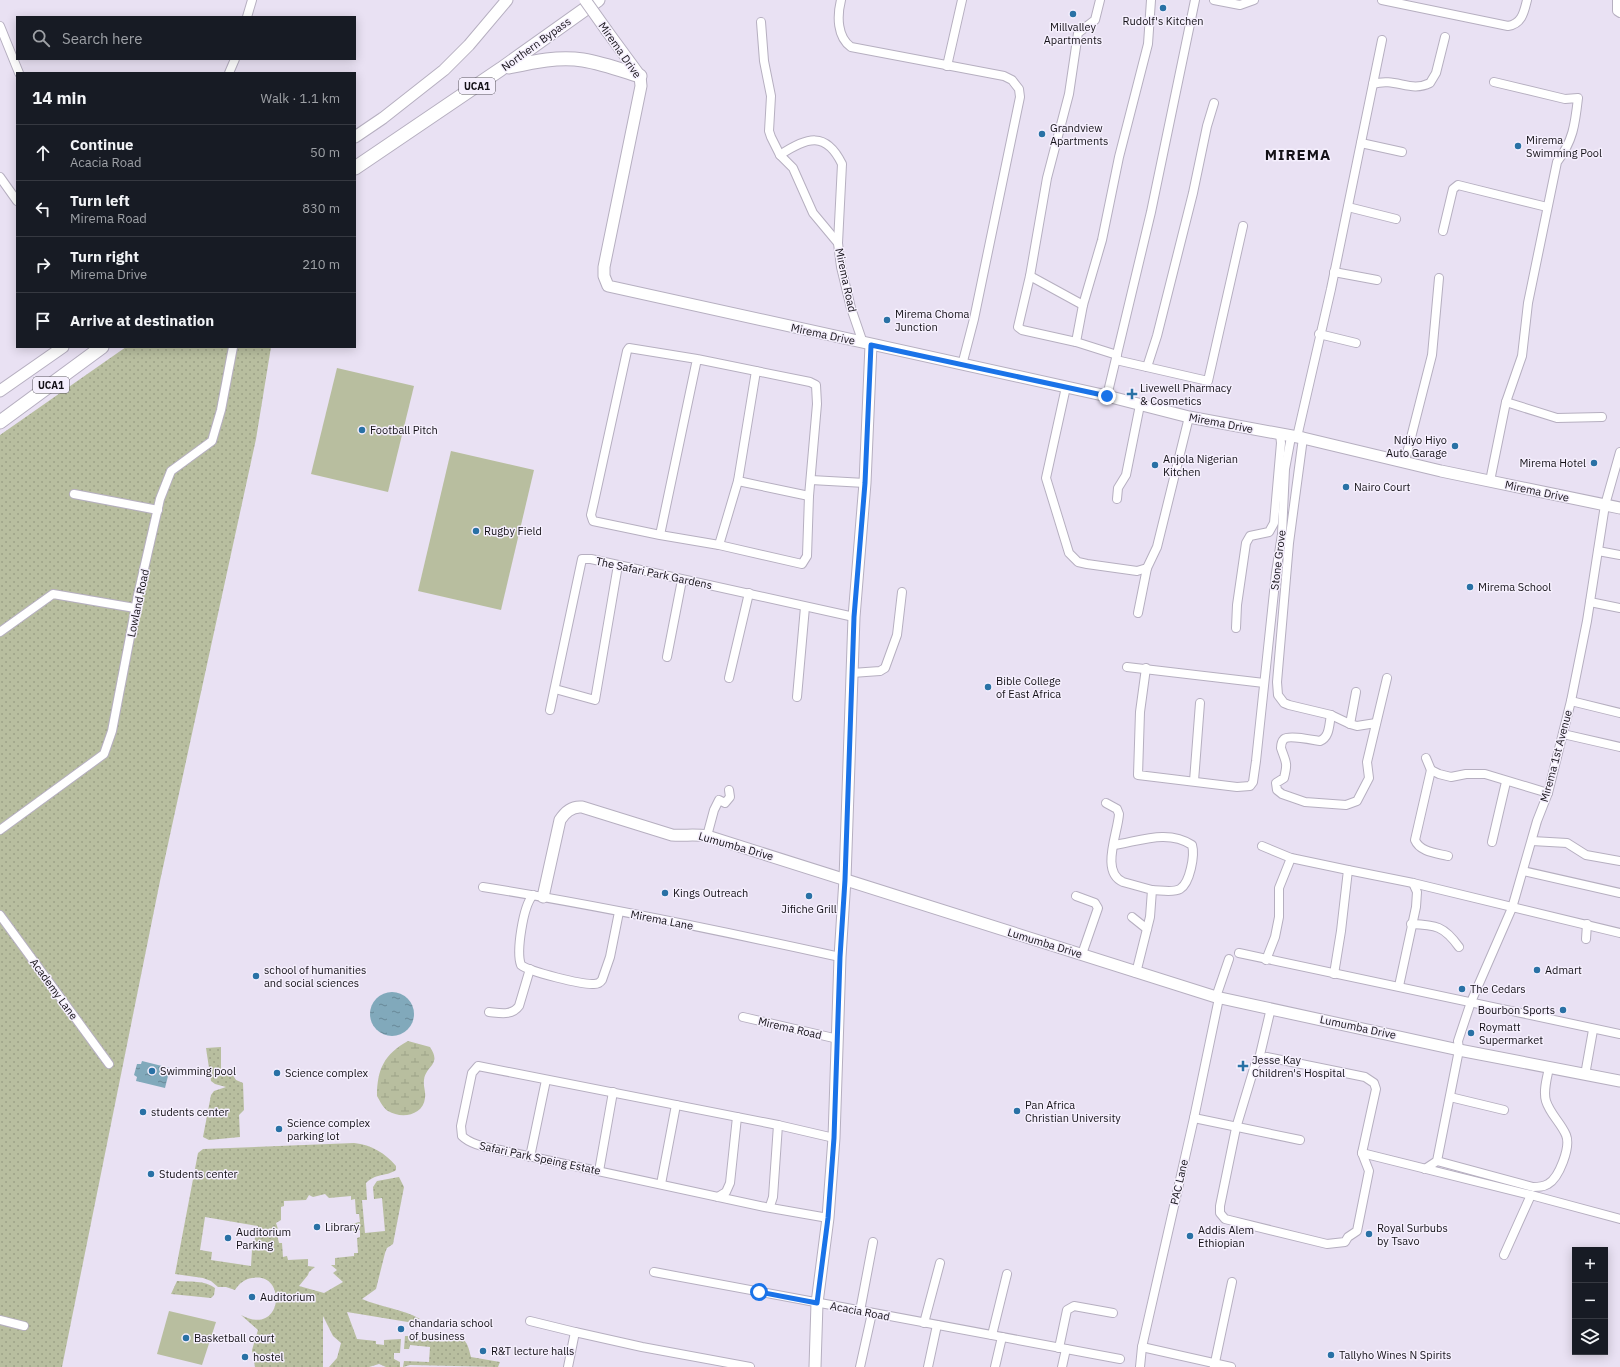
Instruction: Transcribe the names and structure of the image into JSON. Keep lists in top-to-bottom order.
{
  "streets": {
    "main road": ["Northern Bypass", "UCA1"],
    "street": [
      "Mirema Drive",
      "Mirema Road",
      "Stone Grove",
      "The Safari Park Gardens",
      "Lowland Road",
      "Mirema 1st Avenue",
      "Lumumba Drive",
      "Mirema Lane",
      "Academy Lane",
      "Safari Park Speing Estate",
      "PAC Lane",
      "Acacia Road"
    ]
  },
  "crossings": [
    ["Mirema Drive", "Mirema Road"],
    ["Mirema Drive", "Stone Grove"],
    ["Mirema Drive", "Mirema 1st Avenue"],
    ["Mirema Road", "The Safari Park Gardens"],
    ["Mirema Road", "Lumumba Drive"],
    ["Mirema Road", "Mirema Lane"],
    ["Mirema Road", "Safari Park Speing Estate"],
    ["Mirema Road", "Acacia Road"],
    ["Mirema 1st Avenue", "Lumumba Drive"],
    ["Lumumba Drive", "Mirema Lane"],
    ["Lumumba Drive", "PAC Lane"]
  ],
  "districts": ["MIREMA"],
  "places": {
    "other": [
      "Rudolf's Kitchen",
      "Millvalley Apartments",
      "Grandview Apartments",
      "Mirema Swimming Pool",
      "Mirema Choma Junction",
      "Football Pitch",
      "Ndiyo Hiyo Auto Garage",
      "Mirema Hotel",
      "Anjola Nigerian Kitchen",
      "Nairo Court",
      "Rugby Field",
      "Mirema School",
      "Bible College of East Africa",
      "Kings Outreach",
      "Jifiche Grill",
      "Admart",
      "school of humanities and social sciences",
      "The Cedars",
      "Bourbon Sports",
      "Roymatt Supermarket",
      "Swimming pool",
      "Science complex",
      "Pan Africa Christian University",
      "students center",
      "Science complex parking lot",
      "Students center",
      "Library",
      "Royal Surbubs by Tsavo",
      "Addis Alem Ethiopian",
      "Auditorium Parking",
      "Auditorium",
      "chandaria school of business",
      "Basketball court",
      "R&T lecture halls",
      "Tallyho Wines N Spirits",
      "hostel"
    ],
    "health": ["Livewell Pharmacy & Cosmetics", "Jesse Kay Children's Hospital"]
  },
  "page": {
    "search": "Search here",
    "heading": ["14 min", "Walk · 1.1 km"],
    "list": [
      ["Continue", "Acacia Road", "50 m"],
      ["Turn left", "Mirema Road", "830 m"],
      ["Turn right", "Mirema Drive", "210 m"],
      "Arrive at destination"
    ],
    "map_buttons": ["+", "−"]
  }
}
